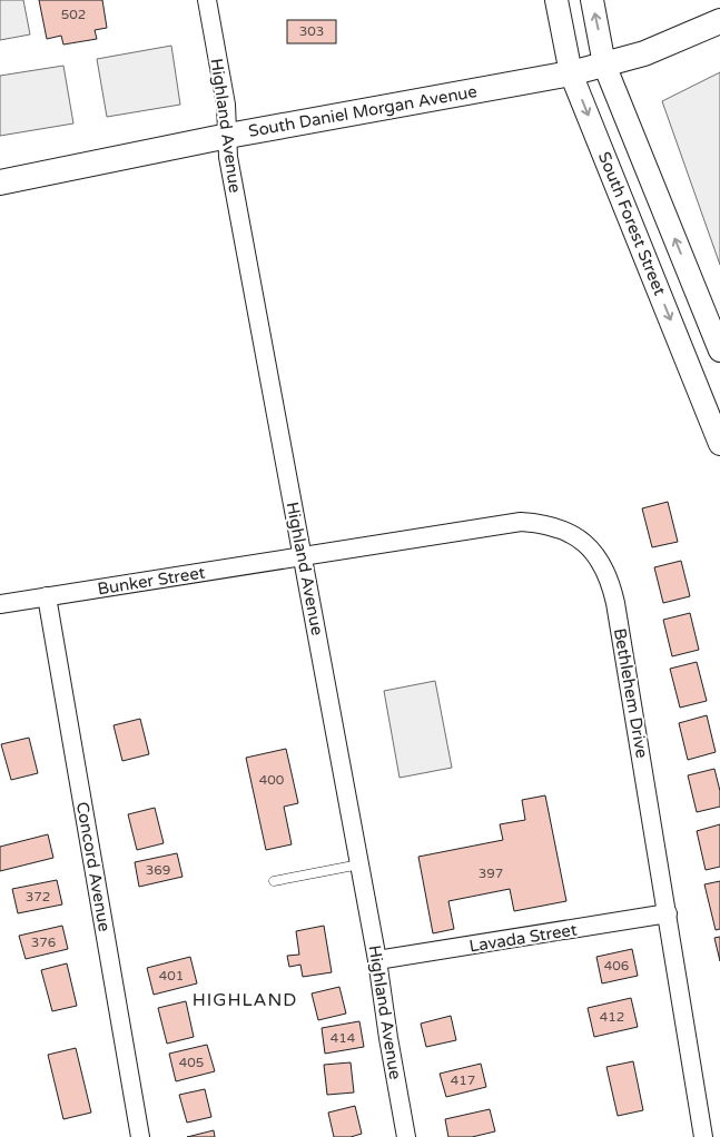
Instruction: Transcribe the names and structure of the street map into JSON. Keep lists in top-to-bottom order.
{
  "streets": {
    "main road": ["South Daniel Morgan Avenue"],
    "street": [
      "Highland Avenue",
      "South Forest Street",
      "Bunker Street",
      "Bethlehem Drive",
      "Concord Avenue",
      "Lavada Street"
    ]
  },
  "crossings": [
    ["South Daniel Morgan Avenue", "Highland Avenue"],
    ["South Daniel Morgan Avenue", "South Forest Street"],
    ["Highland Avenue", "Bunker Street"],
    ["Highland Avenue", "Bethlehem Drive"],
    ["Highland Avenue", "Lavada Street"],
    ["Bunker Street", "Bethlehem Drive"],
    ["Bunker Street", "Concord Avenue"],
    ["Bethlehem Drive", "Lavada Street"]
  ],
  "districts": ["HIGHLAND"],
  "house_numbers": [
    "502",
    "303",
    "400",
    "369",
    "397",
    "372",
    "376",
    "406",
    "401",
    "412",
    "414",
    "405",
    "417"
  ]
}
